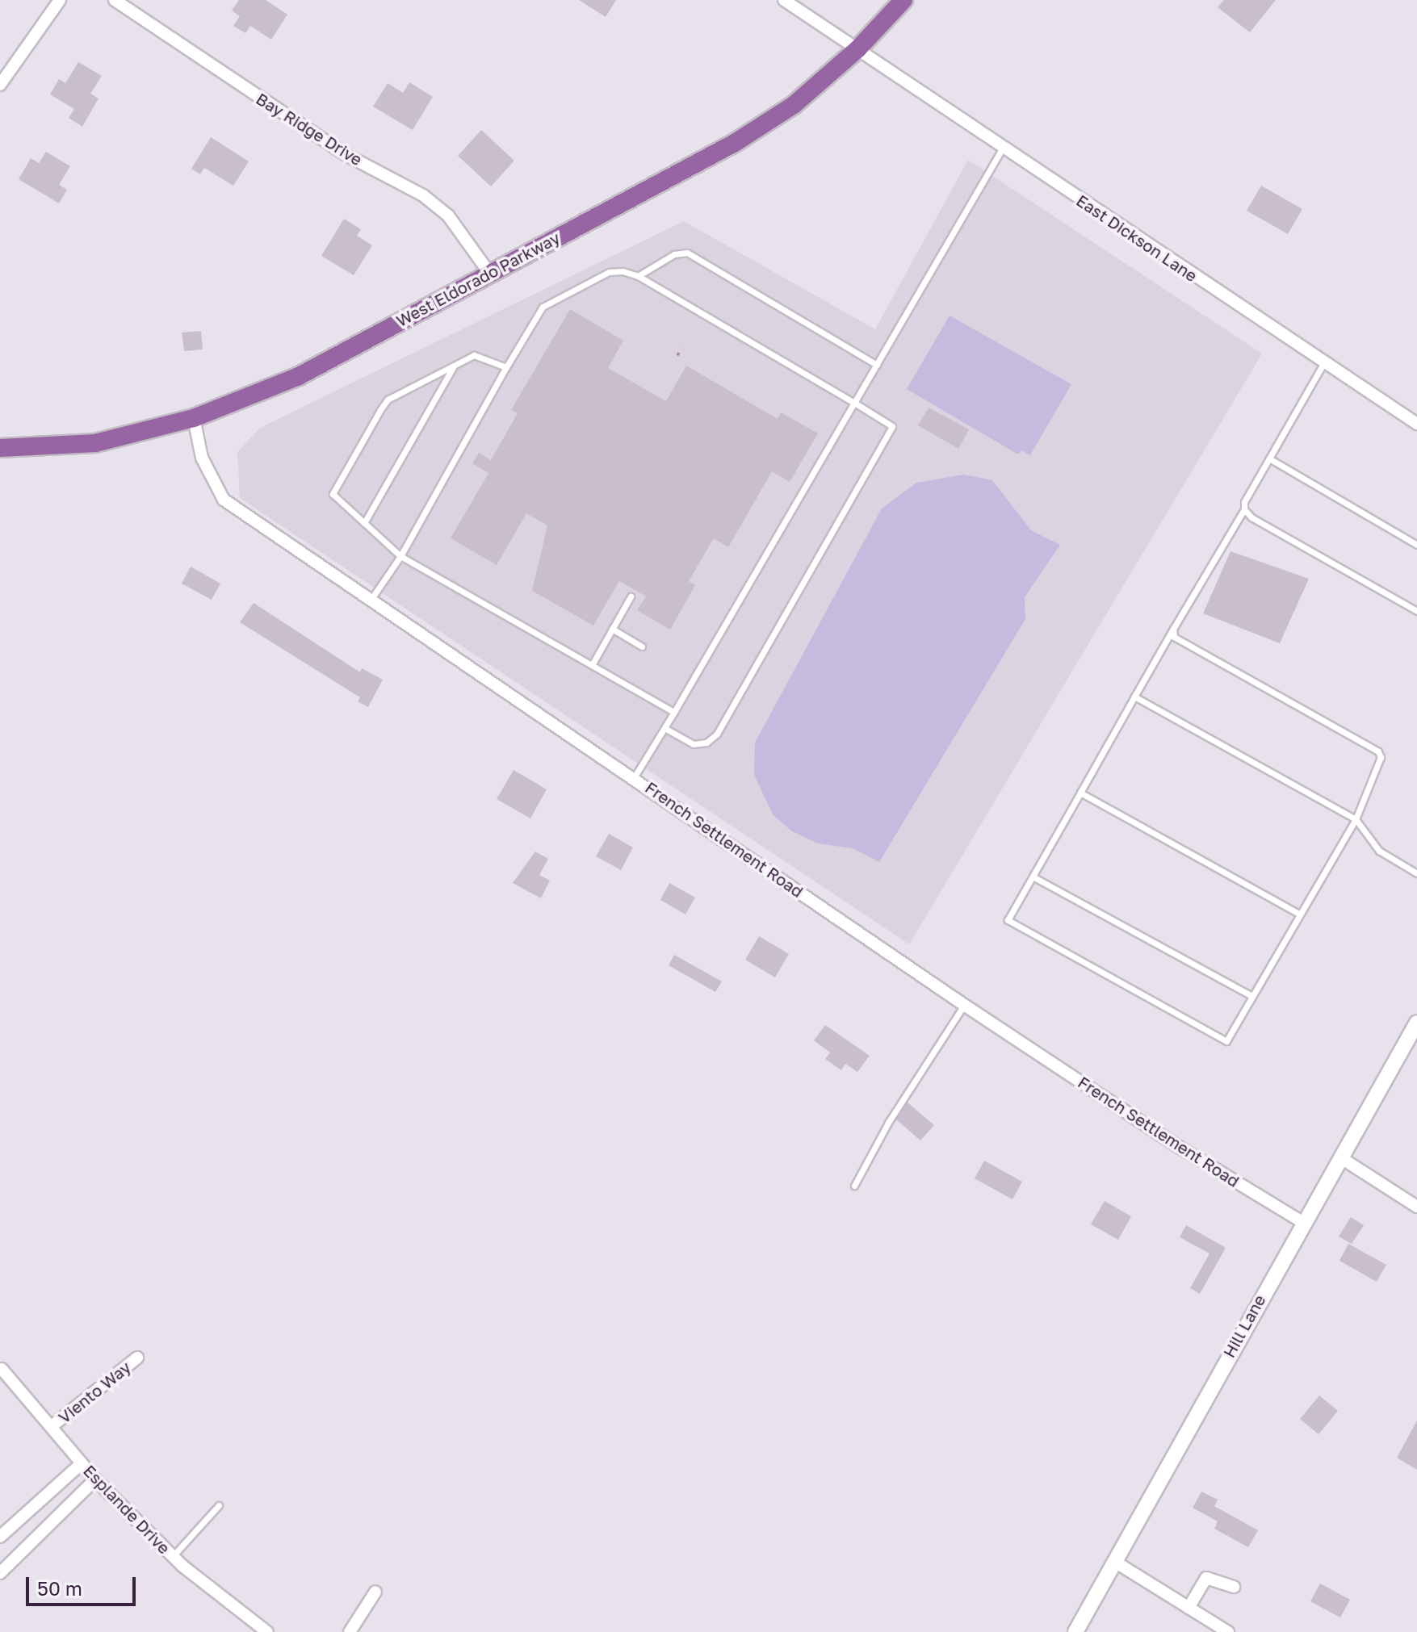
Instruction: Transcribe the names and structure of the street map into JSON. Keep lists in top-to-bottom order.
{
  "streets": {
    "main road": ["West Eldorado Parkway"],
    "street": [
      "Bay Ridge Drive",
      "East Dickson Lane",
      "French Settlement Road",
      "Hill Lane",
      "Viento Way",
      "Esplande Drive"
    ]
  },
  "crossings": [
    ["Bay Ridge Drive", "West Eldorado Parkway"],
    ["East Dickson Lane", "West Eldorado Parkway"],
    ["West Eldorado Parkway", "French Settlement Road"],
    ["French Settlement Road", "Hill Lane"],
    ["Viento Way", "Esplande Drive"]
  ],
  "scale_bar": "50 m"
}
